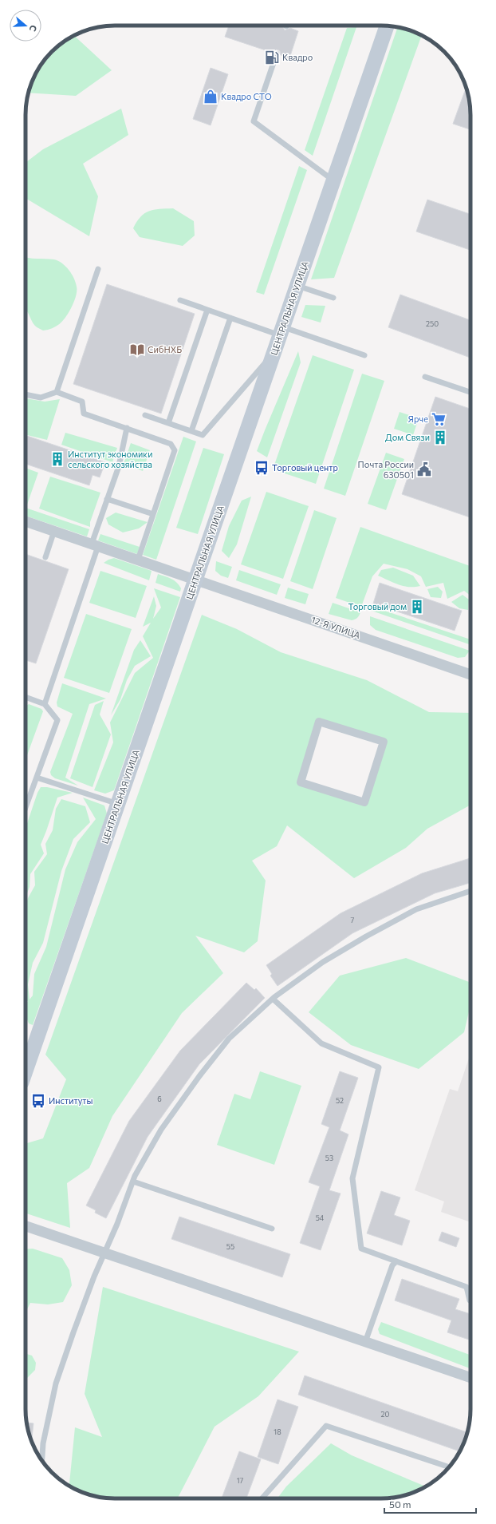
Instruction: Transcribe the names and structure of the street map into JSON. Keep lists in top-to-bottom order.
{
  "streets": {
    "main road": ["ЦЕНТРАЛЬНАЯ УЛИЦА"],
    "street": ["12-Я УЛИЦА"]
  },
  "crossings": [
    ["ЦЕНТРАЛЬНАЯ УЛИЦА", "12-Я УЛИЦА"]
  ],
  "places": {
    "fuel station": ["Квадро"],
    "shop": ["Квадро СТО"],
    "library": ["СибНХБ"],
    "supermarket": ["Ярче"],
    "building": ["Дом Связи", "Институт экономики сельского хозяйства", "Торговый дом"],
    "bus stop": ["Торговый центр", "Институты"],
    "public building": ["Почта России 630501"]
  },
  "house_numbers": [
    "250",
    "7",
    "6",
    "52",
    "53",
    "54",
    "55",
    "20",
    "18",
    "17"
  ],
  "scale_bar": "50 m",
  "north": "right"
}
